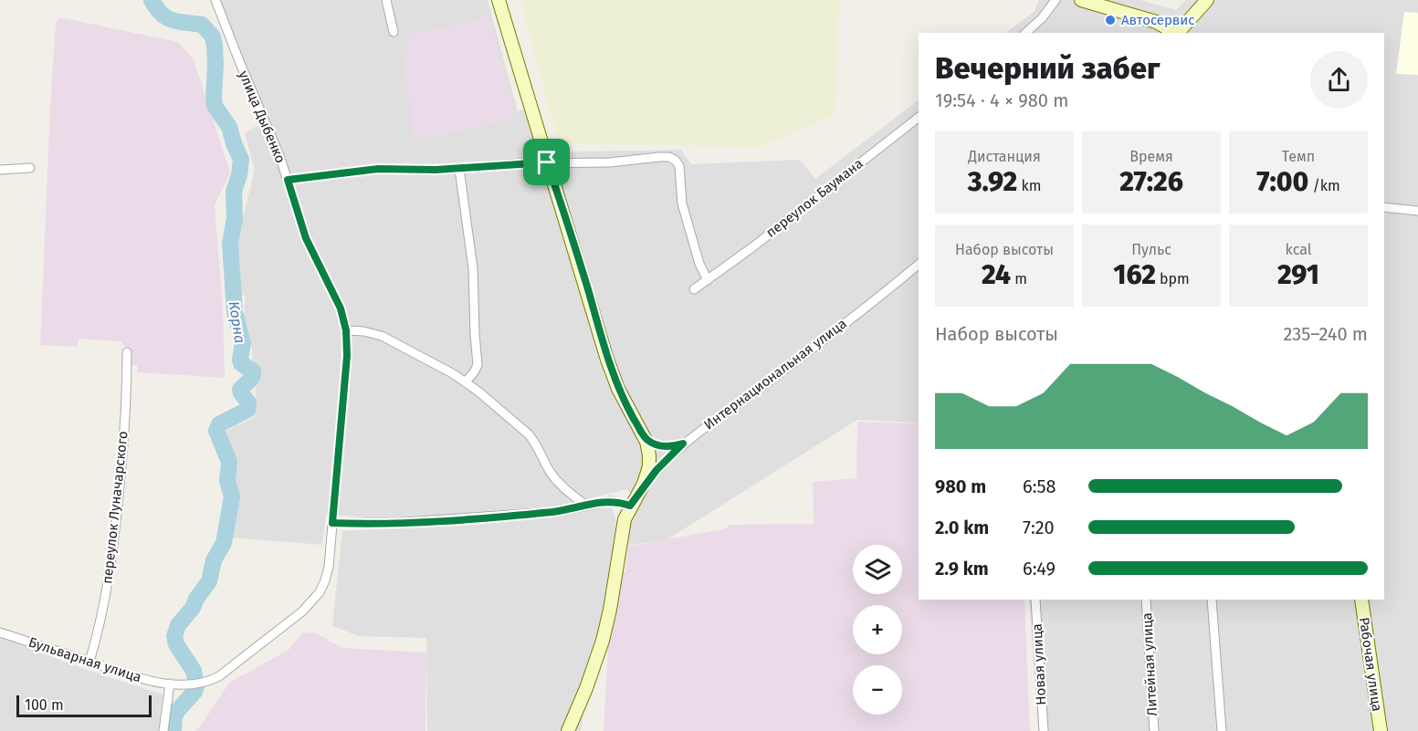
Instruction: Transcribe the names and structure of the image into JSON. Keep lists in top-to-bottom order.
{
  "streets": {
    "street": [
      "улица Дыбенко",
      "переулок Баумана",
      "Интернациональная улица",
      "переулок Луначарского",
      "Бульварная улица",
      "Новая улица",
      "Литейная улица",
      "Рабочая улица"
    ]
  },
  "crossings": [
    ["улица Дыбенко", "Бульварная улица"],
    ["переулок Луначарского", "Бульварная улица"]
  ],
  "water": ["Корна"],
  "places": ["Автосервис"],
  "scale_bar": "100 m",
  "page": {
    "heading": ["Вечерний забег", "19:54 · 4 × 980 m"],
    "stats": [
      ["Дистанция", "3.92 km"],
      ["Время", "27:26"],
      ["Темп", "7:00 /km"],
      ["Набор высоты", "24 m"],
      ["Пульс", "162 bpm"],
      ["kcal", "291"]
    ],
    "chart": ["Набор высоты", "235–240 m"],
    "list": [
      {
        "name": "980 m",
        "note": "6:58"
      },
      {
        "name": "2.0 km",
        "note": "7:20"
      },
      {
        "name": "2.9 km",
        "note": "6:49"
      }
    ],
    "map_buttons": ["+", "−"],
    "scale": "100 m"
  }
}
